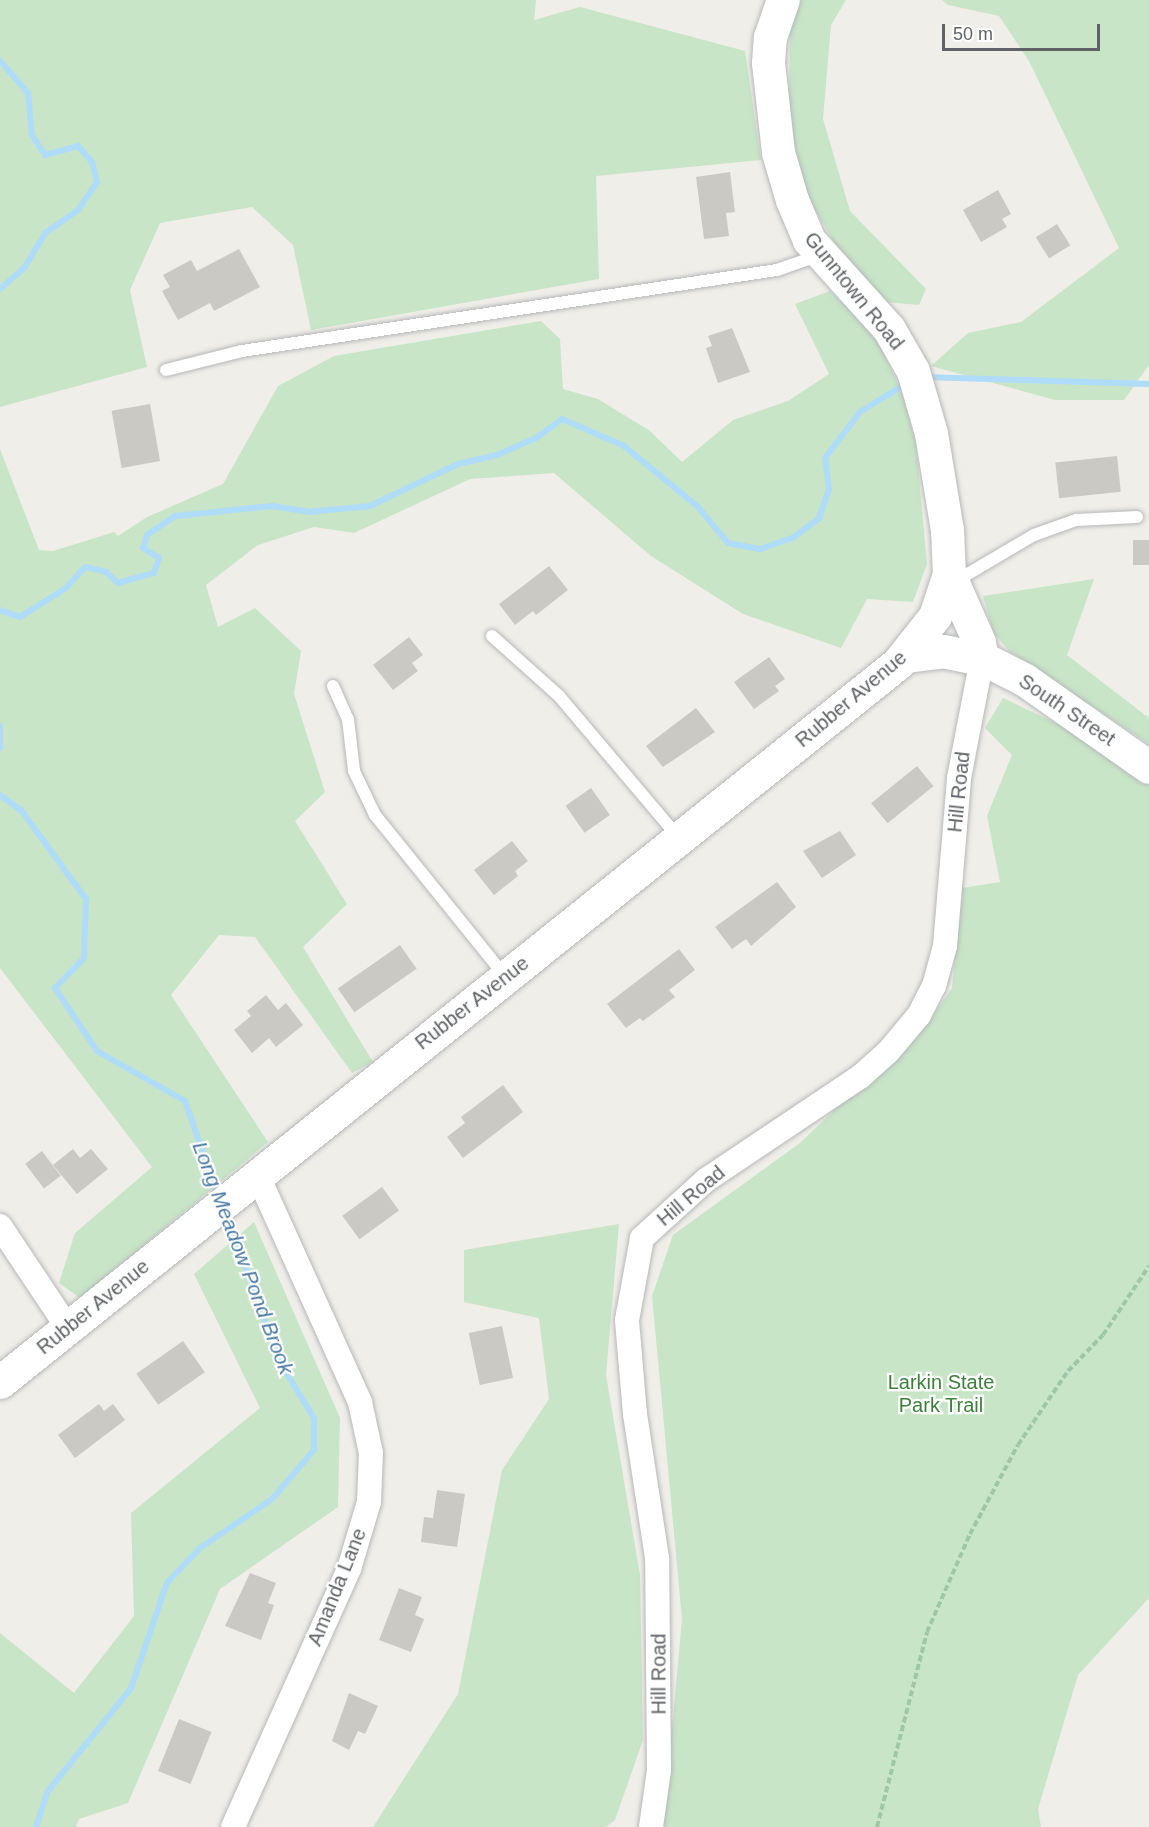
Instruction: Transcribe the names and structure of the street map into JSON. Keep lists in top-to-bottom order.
{
  "streets": {
    "street": [
      "Gunntown Road",
      "Rubber Avenue",
      "South Street",
      "Hill Road",
      "Amanda Lane"
    ]
  },
  "crossings": [
    ["Gunntown Road", "Rubber Avenue"],
    ["Rubber Avenue", "South Street"],
    ["Rubber Avenue", "Amanda Lane"],
    ["South Street", "Hill Road"]
  ],
  "water": ["Long Meadow Pond Brook"],
  "parks": ["Larkin State Park Trail"],
  "scale_bar": "50 m"
}
